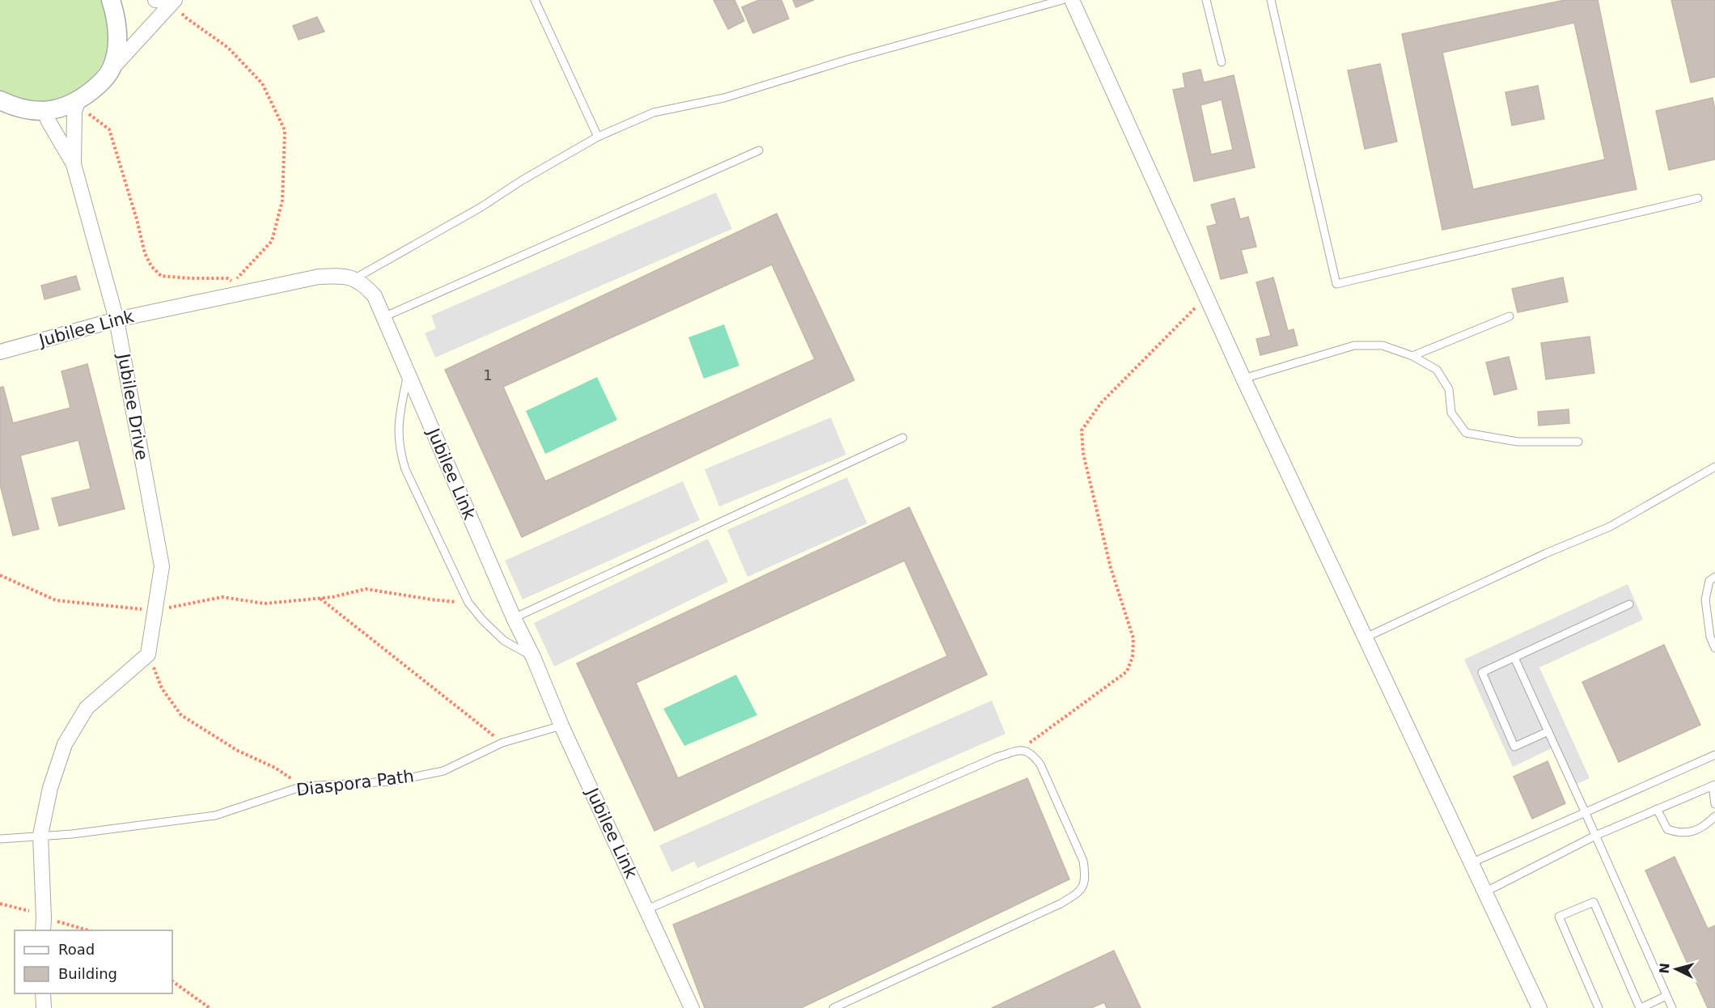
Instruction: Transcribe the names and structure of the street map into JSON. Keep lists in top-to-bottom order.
{
  "streets": {
    "street": ["Jubilee Link", "Jubilee Drive"],
    "lane": ["Diaspora Path"]
  },
  "crossings": [
    ["Jubilee Link", "Jubilee Drive"],
    ["Jubilee Link", "Diaspora Path"]
  ],
  "house_numbers": ["1"],
  "legend": ["Road", "Building"],
  "north": "left"
}
